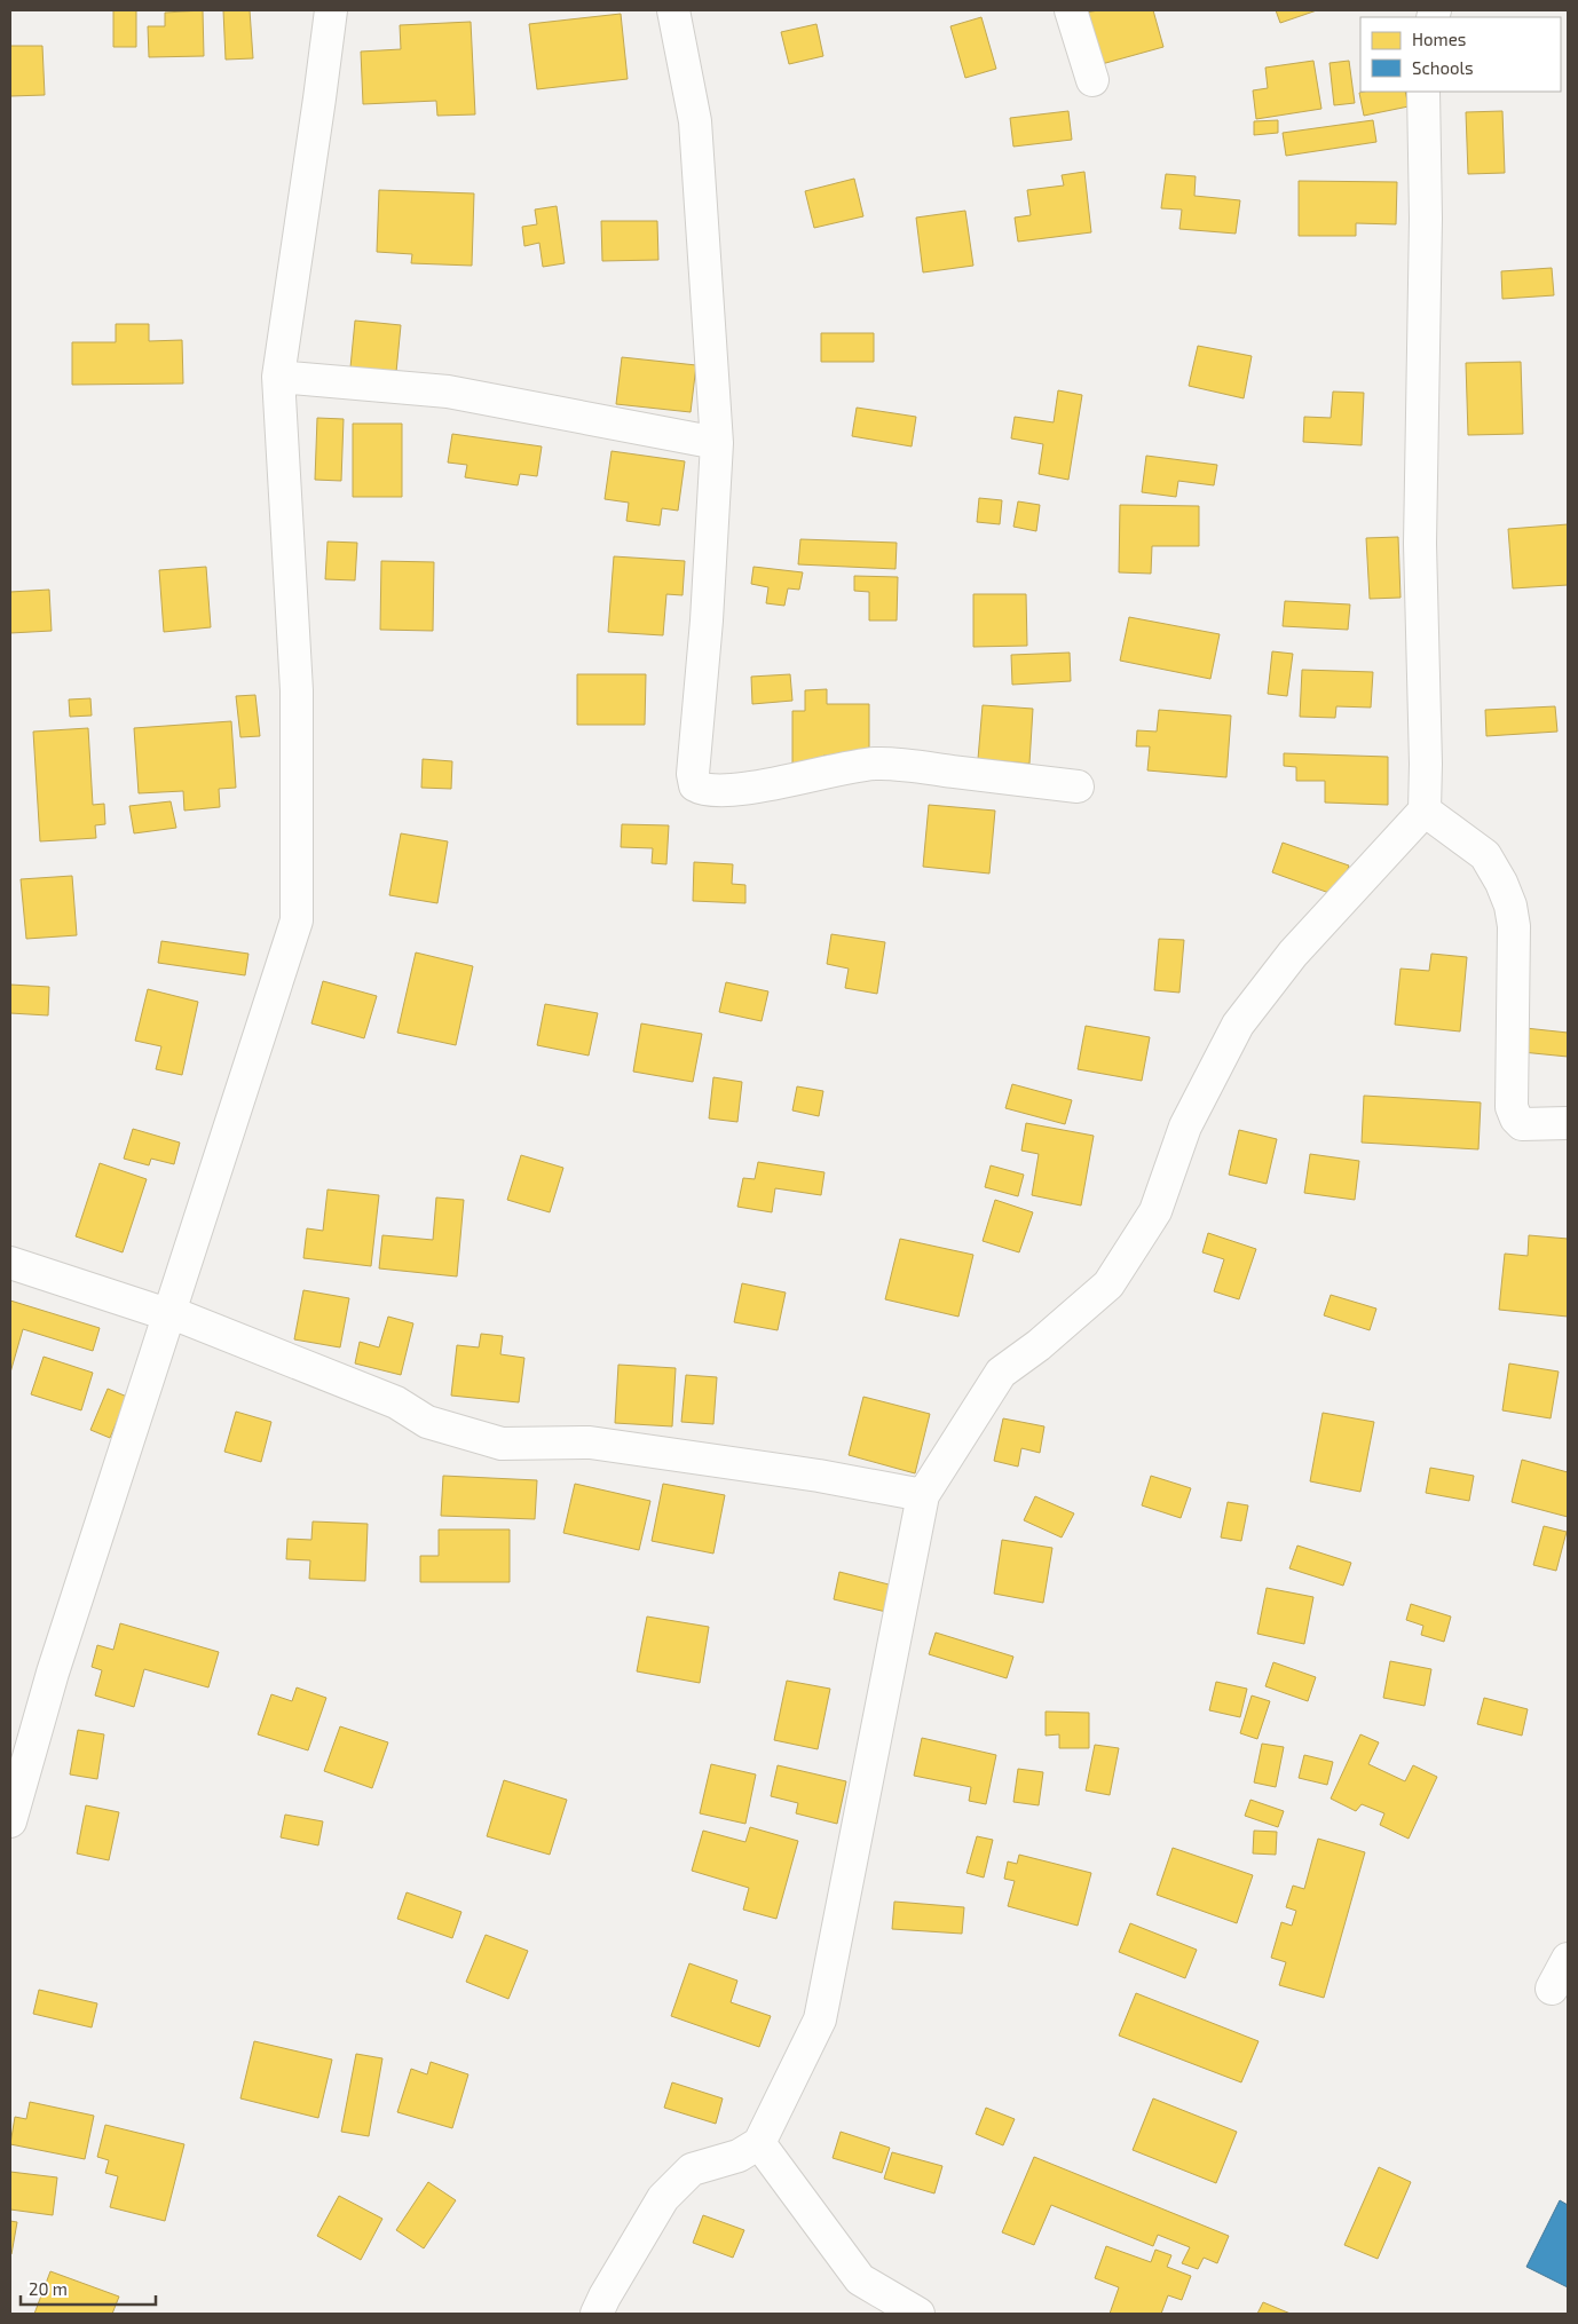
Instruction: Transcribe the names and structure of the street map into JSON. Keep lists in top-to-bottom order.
{
  "legend": ["Homes", "Schools"],
  "scale_bar": "20 m"
}
